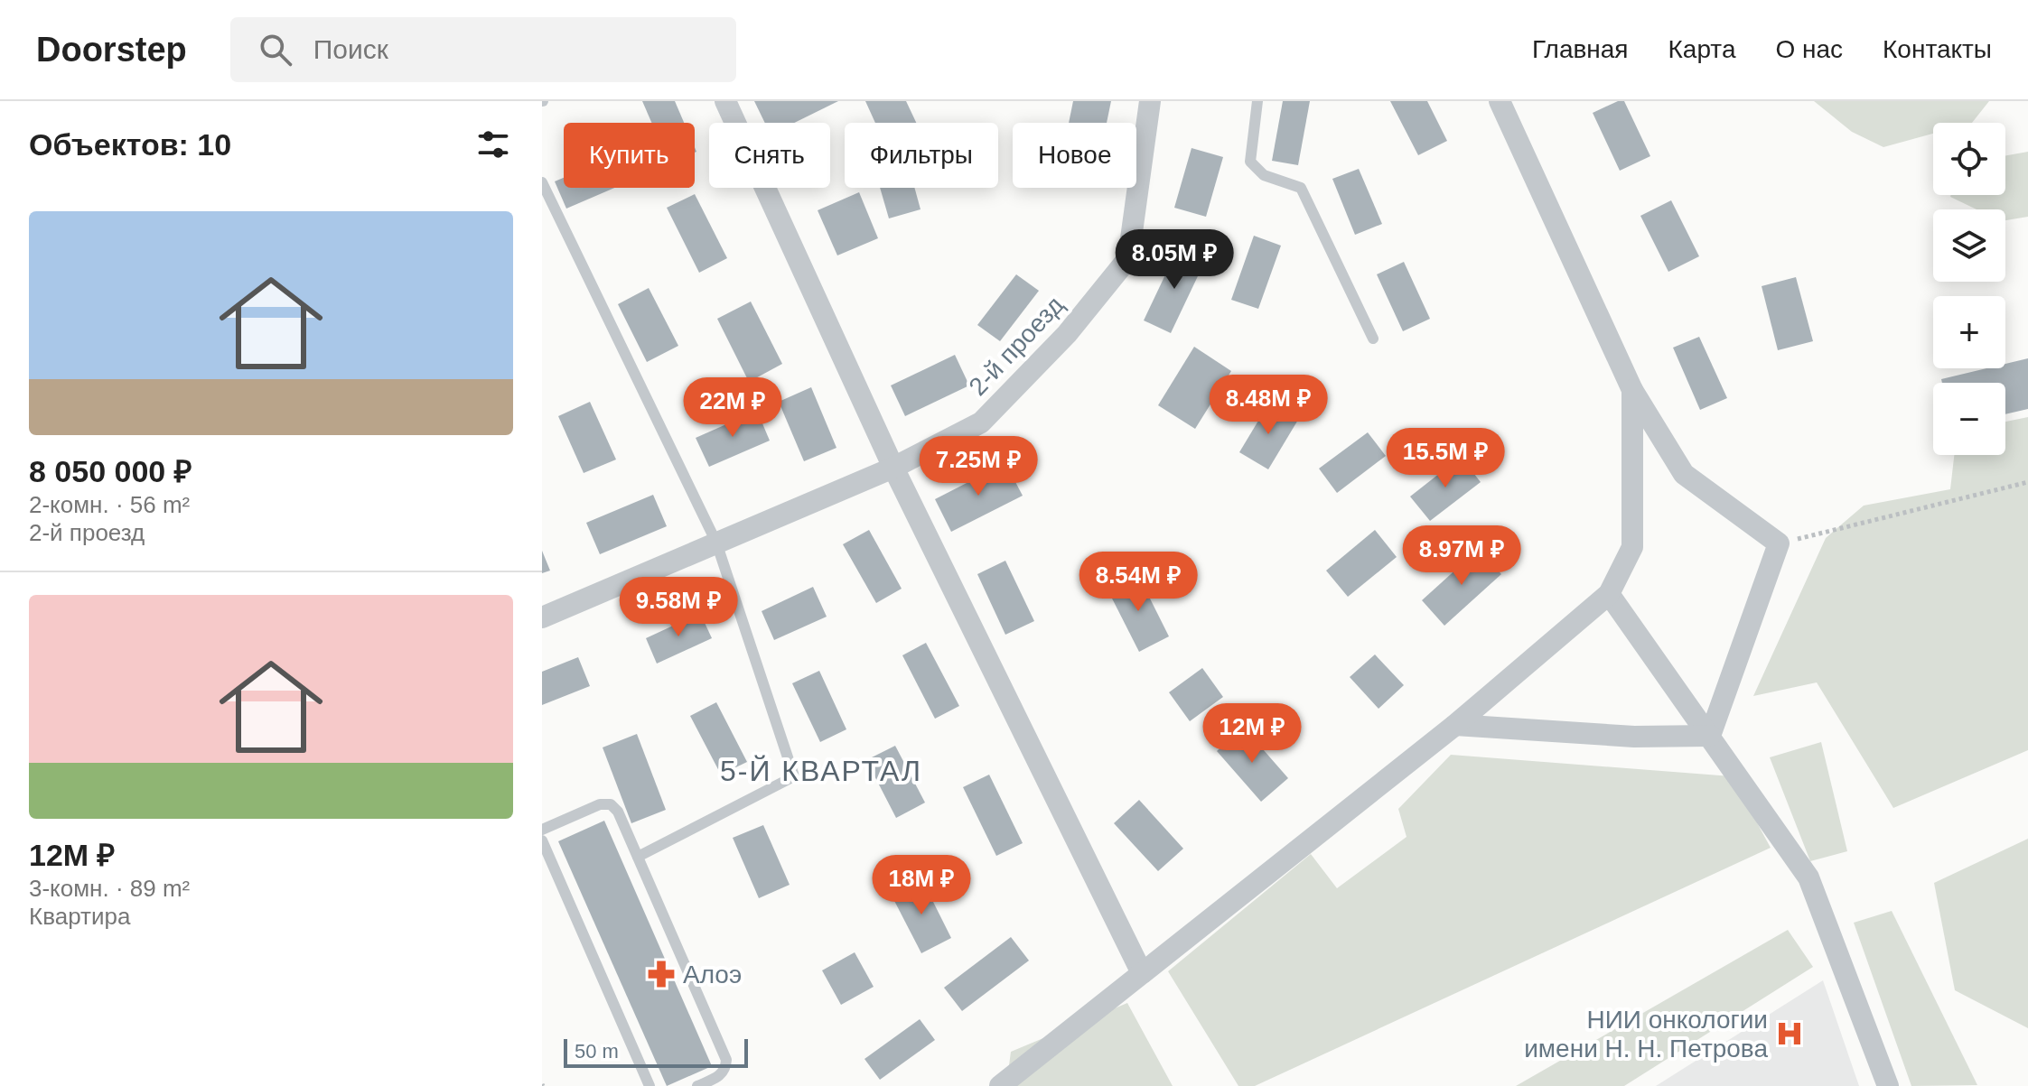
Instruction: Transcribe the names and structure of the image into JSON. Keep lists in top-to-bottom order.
{
  "streets": {
    "street": ["2-й проезд"]
  },
  "districts": ["5-Й КВАРТАЛ"],
  "places": {
    "pharmacy": ["Алоэ"],
    "hospital": ["НИИ онкологии имени Н. Н. Петрова"]
  },
  "scale_bar": "50 m",
  "page": {
    "header": "Doorstep",
    "search": "Поиск",
    "nav": [
      "Главная",
      "Карта",
      "О нас",
      "Контакты"
    ],
    "heading": "Объектов: 10",
    "map_buttons": ["+", "−"],
    "chip": [
      "Купить",
      "Снять",
      "Фильтры",
      "Новое"
    ],
    "list": [
      {
        "name": "8 050 000 ₽",
        "note": "2-комн. · 56 m² · 2-й проезд"
      },
      {
        "name": "12M ₽",
        "note": "3-комн. · 89 m² · Квартира"
      }
    ],
    "price": [
      "8.05M ₽",
      "8.48M ₽",
      "22M ₽",
      "15.5M ₽",
      "7.25M ₽",
      "8.97M ₽",
      "8.54M ₽",
      "9.58M ₽",
      "12M ₽",
      "18M ₽"
    ],
    "scale": "50 m"
  }
}
